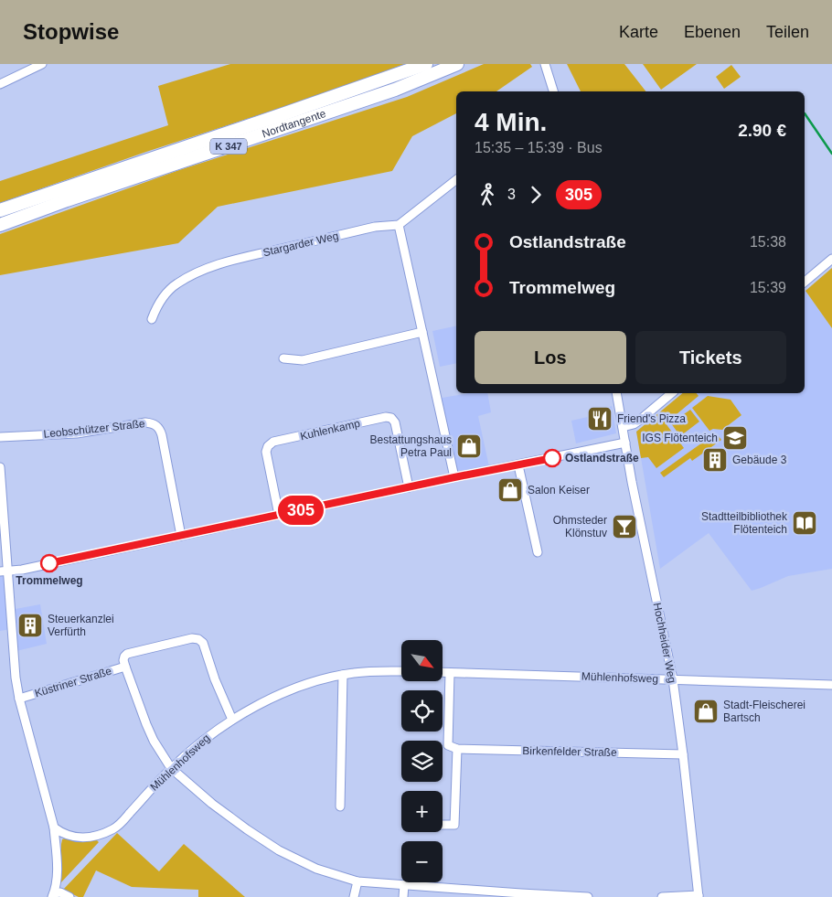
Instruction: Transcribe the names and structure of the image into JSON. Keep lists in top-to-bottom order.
{
  "streets": {
    "highway": ["Nordtangente", "K 347"],
    "street": [
      "Stargarder Weg",
      "Leobschützer Straße",
      "Kuhlenkamp",
      "Hochheider Weg",
      "Mühlenhofsweg",
      "Küstriner Straße",
      "Birkenfelder Straße"
    ]
  },
  "crossings": [
    ["Hochheider Weg", "Mühlenhofsweg"],
    ["Hochheider Weg", "Birkenfelder Straße"],
    ["Mühlenhofsweg", "Küstriner Straße"]
  ],
  "places": {
    "restaurant": ["Friend's Pizza"],
    "school or university": ["IGS Flötenteich"],
    "shop": ["Bestattungshaus Petra Paul", "Salon Keiser", "Stadt-Fleischerei Bartsch"],
    "other": ["Ostlandstraße", "Trommelweg"],
    "building": ["Gebäude 3", "Steuerkanzlei Verfürth"],
    "library": ["Stadtteilbibliothek Flötenteich"],
    "bar": ["Ohmsteder Klönstuv"]
  },
  "lines": ["bus line 305"],
  "north": "bottom right",
  "page": {
    "header": "Stopwise",
    "nav": ["Karte", "Ebenen", "Teilen"],
    "on_map": "305",
    "heading": ["4 Min.", "15:35 – 15:39 · Bus", "2.90 €"],
    "legs": ["3", "305"],
    "list": [
      {
        "name": "Ostlandstraße",
        "value": "15:38"
      },
      {
        "name": "Trommelweg",
        "value": "15:39"
      }
    ],
    "buttons": ["Los", "Tickets"],
    "map_buttons": ["+", "−"]
  }
}
